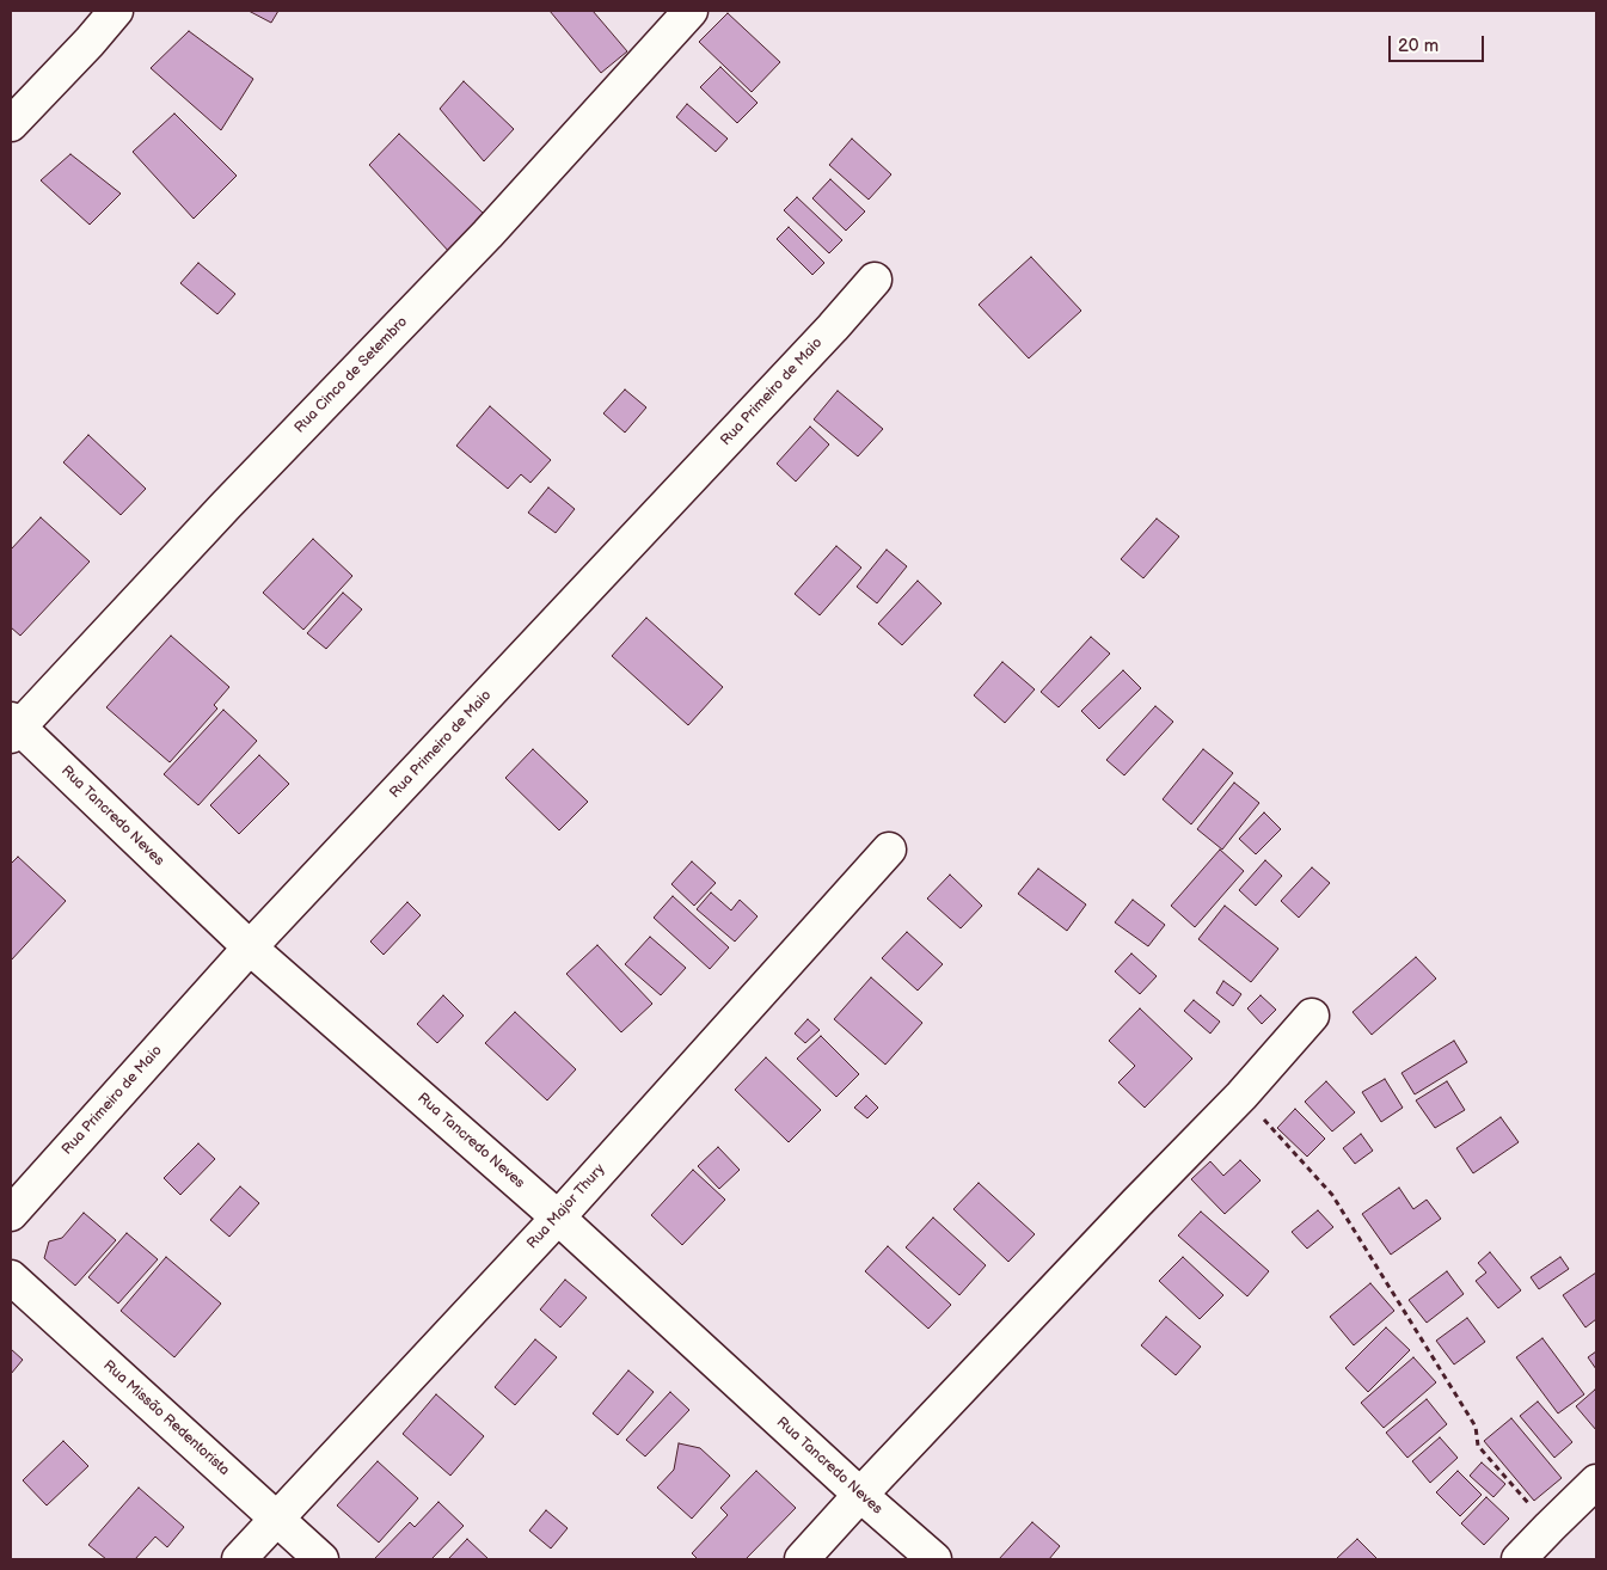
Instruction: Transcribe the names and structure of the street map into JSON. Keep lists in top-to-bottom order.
{
  "streets": {
    "street": [
      "Rua Cinco de Setembro",
      "Rua Primeiro de Maio",
      "Rua Tancredo Neves",
      "Rua Major Thury",
      "Rua Missão Redentorista"
    ]
  },
  "crossings": [
    ["Rua Cinco de Setembro", "Rua Tancredo Neves"],
    ["Rua Primeiro de Maio", "Rua Tancredo Neves"],
    ["Rua Tancredo Neves", "Rua Major Thury"],
    ["Rua Major Thury", "Rua Missão Redentorista"]
  ],
  "scale_bar": "20 m"
}
